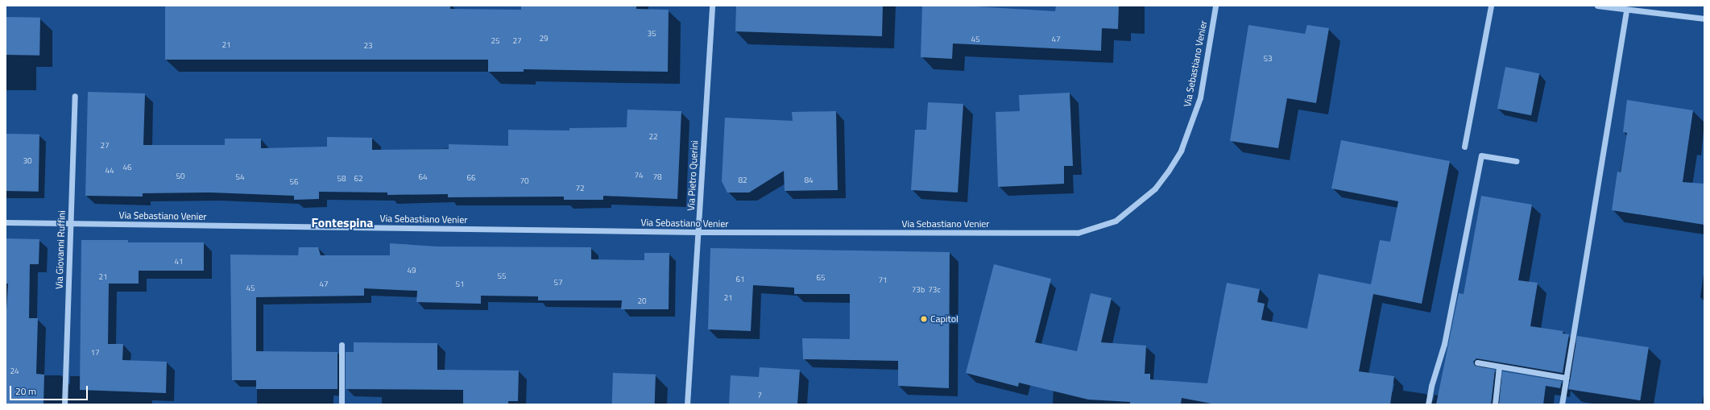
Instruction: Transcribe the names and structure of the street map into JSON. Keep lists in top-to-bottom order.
{
  "streets": {
    "street": ["Via Sebastiano Venier", "Via Pietro Querini", "Via Giovanni Ruffini"]
  },
  "crossings": [
    ["Via Sebastiano Venier", "Via Pietro Querini"],
    ["Via Sebastiano Venier", "Via Giovanni Ruffini"]
  ],
  "districts": ["Fontespina"],
  "places": ["Capitol"],
  "house_numbers": [
    "35",
    "29",
    "45",
    "47",
    "25",
    "27",
    "21",
    "23",
    "53",
    "22",
    "27",
    "30",
    "46",
    "44",
    "74",
    "50",
    "54",
    "64",
    "78",
    "66",
    "58",
    "62",
    "82",
    "84",
    "70",
    "56",
    "72",
    "41",
    "49",
    "55",
    "21",
    "65",
    "61",
    "71",
    "57",
    "47",
    "51",
    "45",
    "73b",
    "73c",
    "21",
    "20",
    "17",
    "24",
    "7"
  ],
  "scale_bar": "20 m"
}
